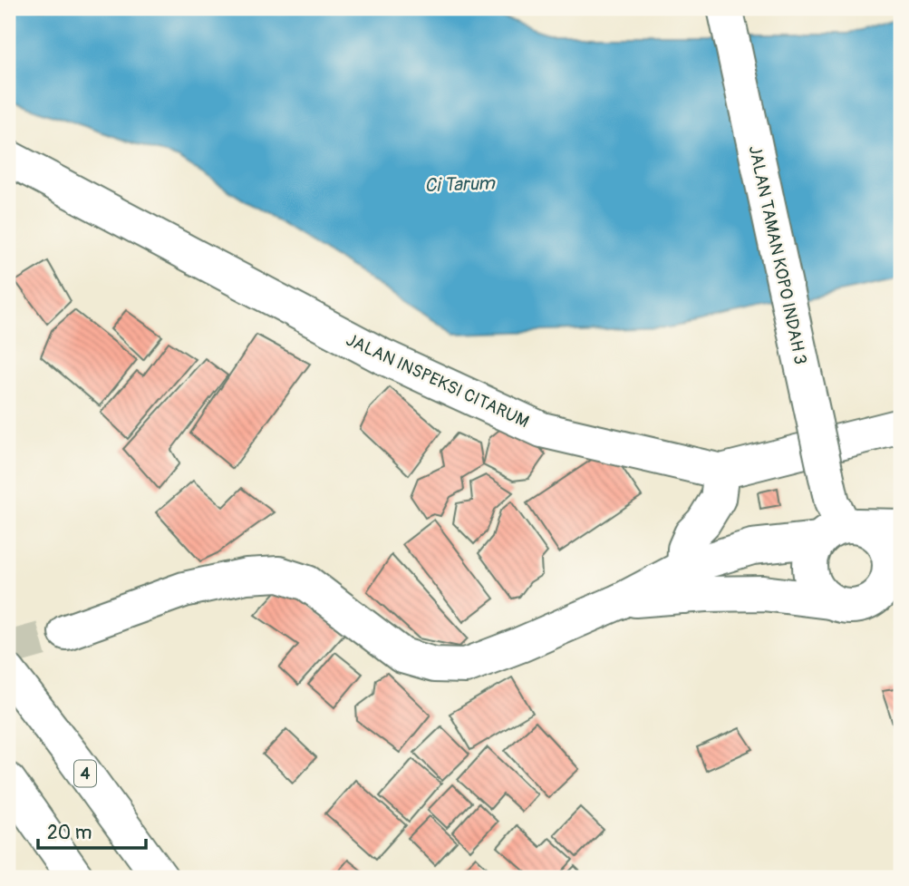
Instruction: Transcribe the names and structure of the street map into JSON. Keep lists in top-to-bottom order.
{
  "streets": {
    "main road": ["JALAN TAMAN KOPO INDAH 3", "JALAN INSPEKSI CITARUM", "4"]
  },
  "water": ["Ci Tarum"],
  "scale_bar": "20 m"
}
